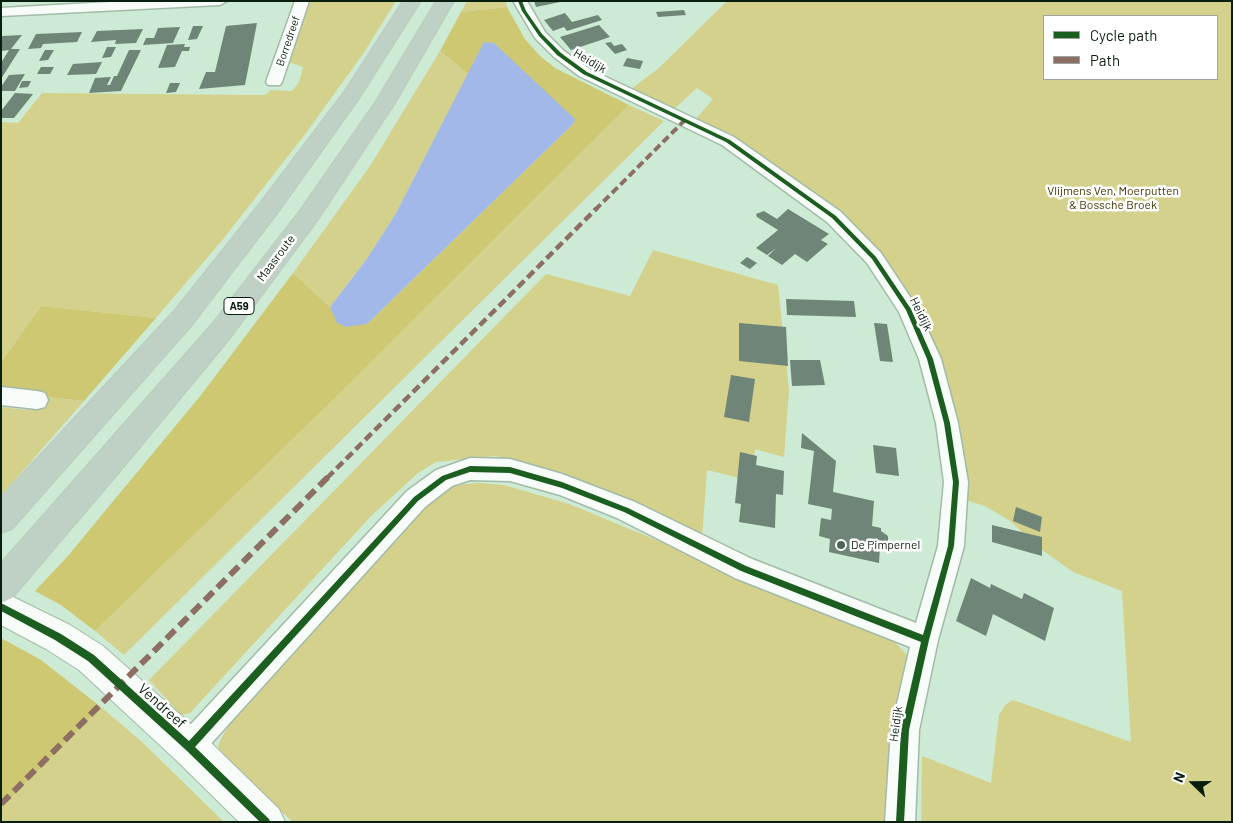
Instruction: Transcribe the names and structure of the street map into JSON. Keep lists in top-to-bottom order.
{
  "streets": {
    "highway": ["Maasroute", "A59"],
    "street": ["Borredreef", "Heidijk", "Vendreef"]
  },
  "parks": ["Vlijmens Ven, Moerputten & Bossche Broek"],
  "places": ["De Pimpernel"],
  "legend": ["Cycle path", "Path"],
  "north": "left"
}
